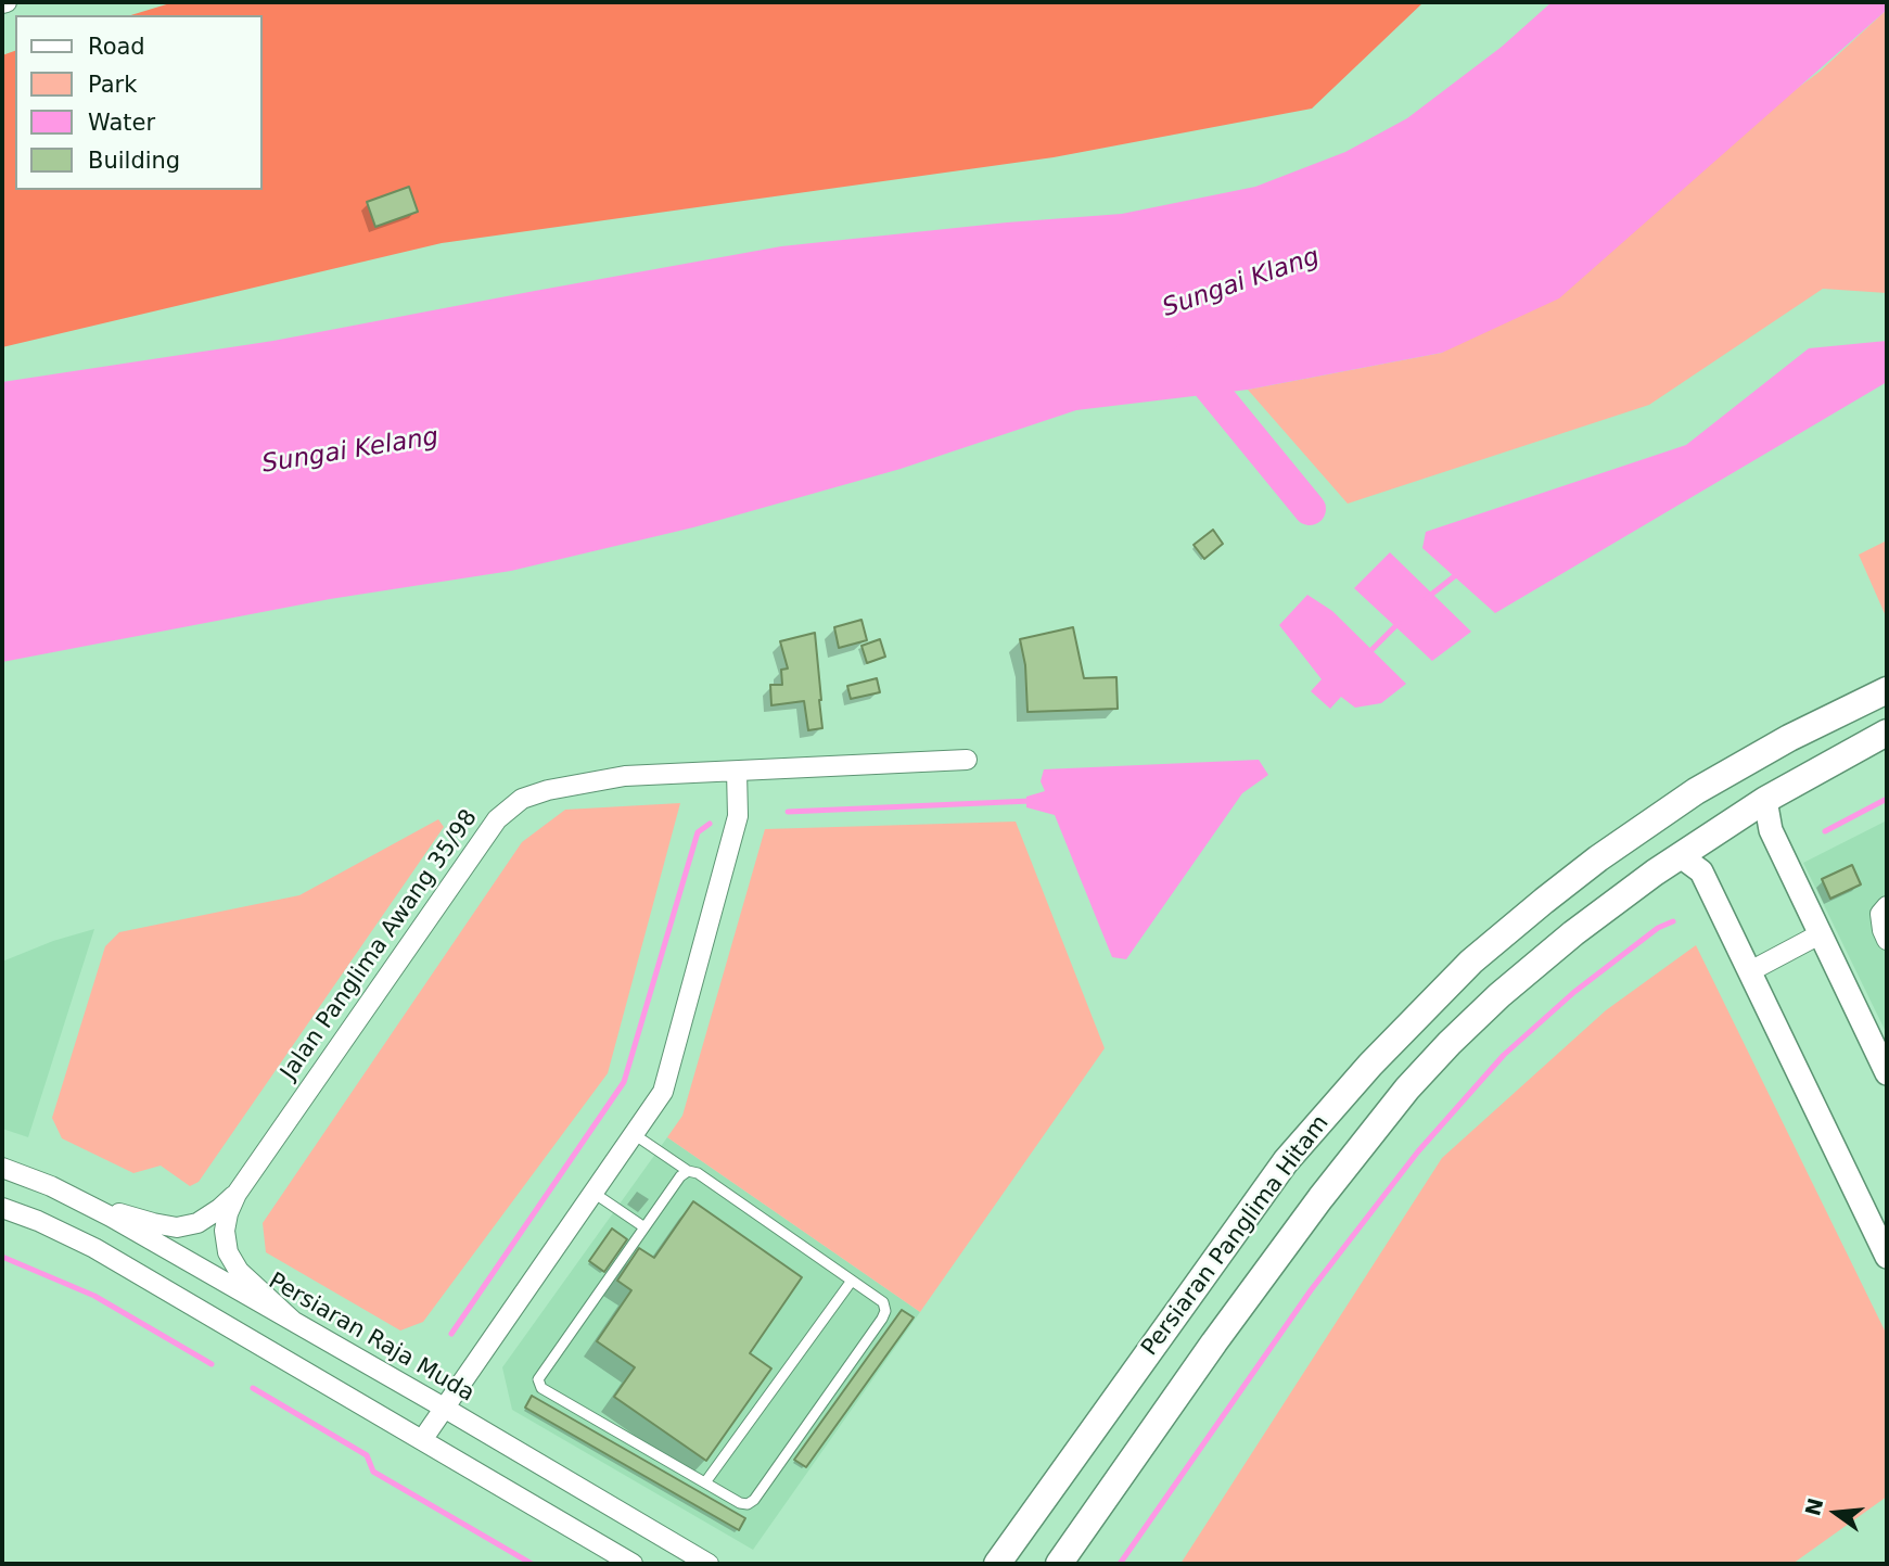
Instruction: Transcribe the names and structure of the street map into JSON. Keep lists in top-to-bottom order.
{
  "streets": {
    "main road": ["Persiaran Panglima Hitam"],
    "street": ["Jalan Panglima Awang 35/98", "Persiaran Raja Muda"]
  },
  "water": ["Sungai Klang", "Sungai Kelang"],
  "legend": [
    "Road",
    "Park",
    "Water",
    "Building"
  ],
  "north": "left"
}
